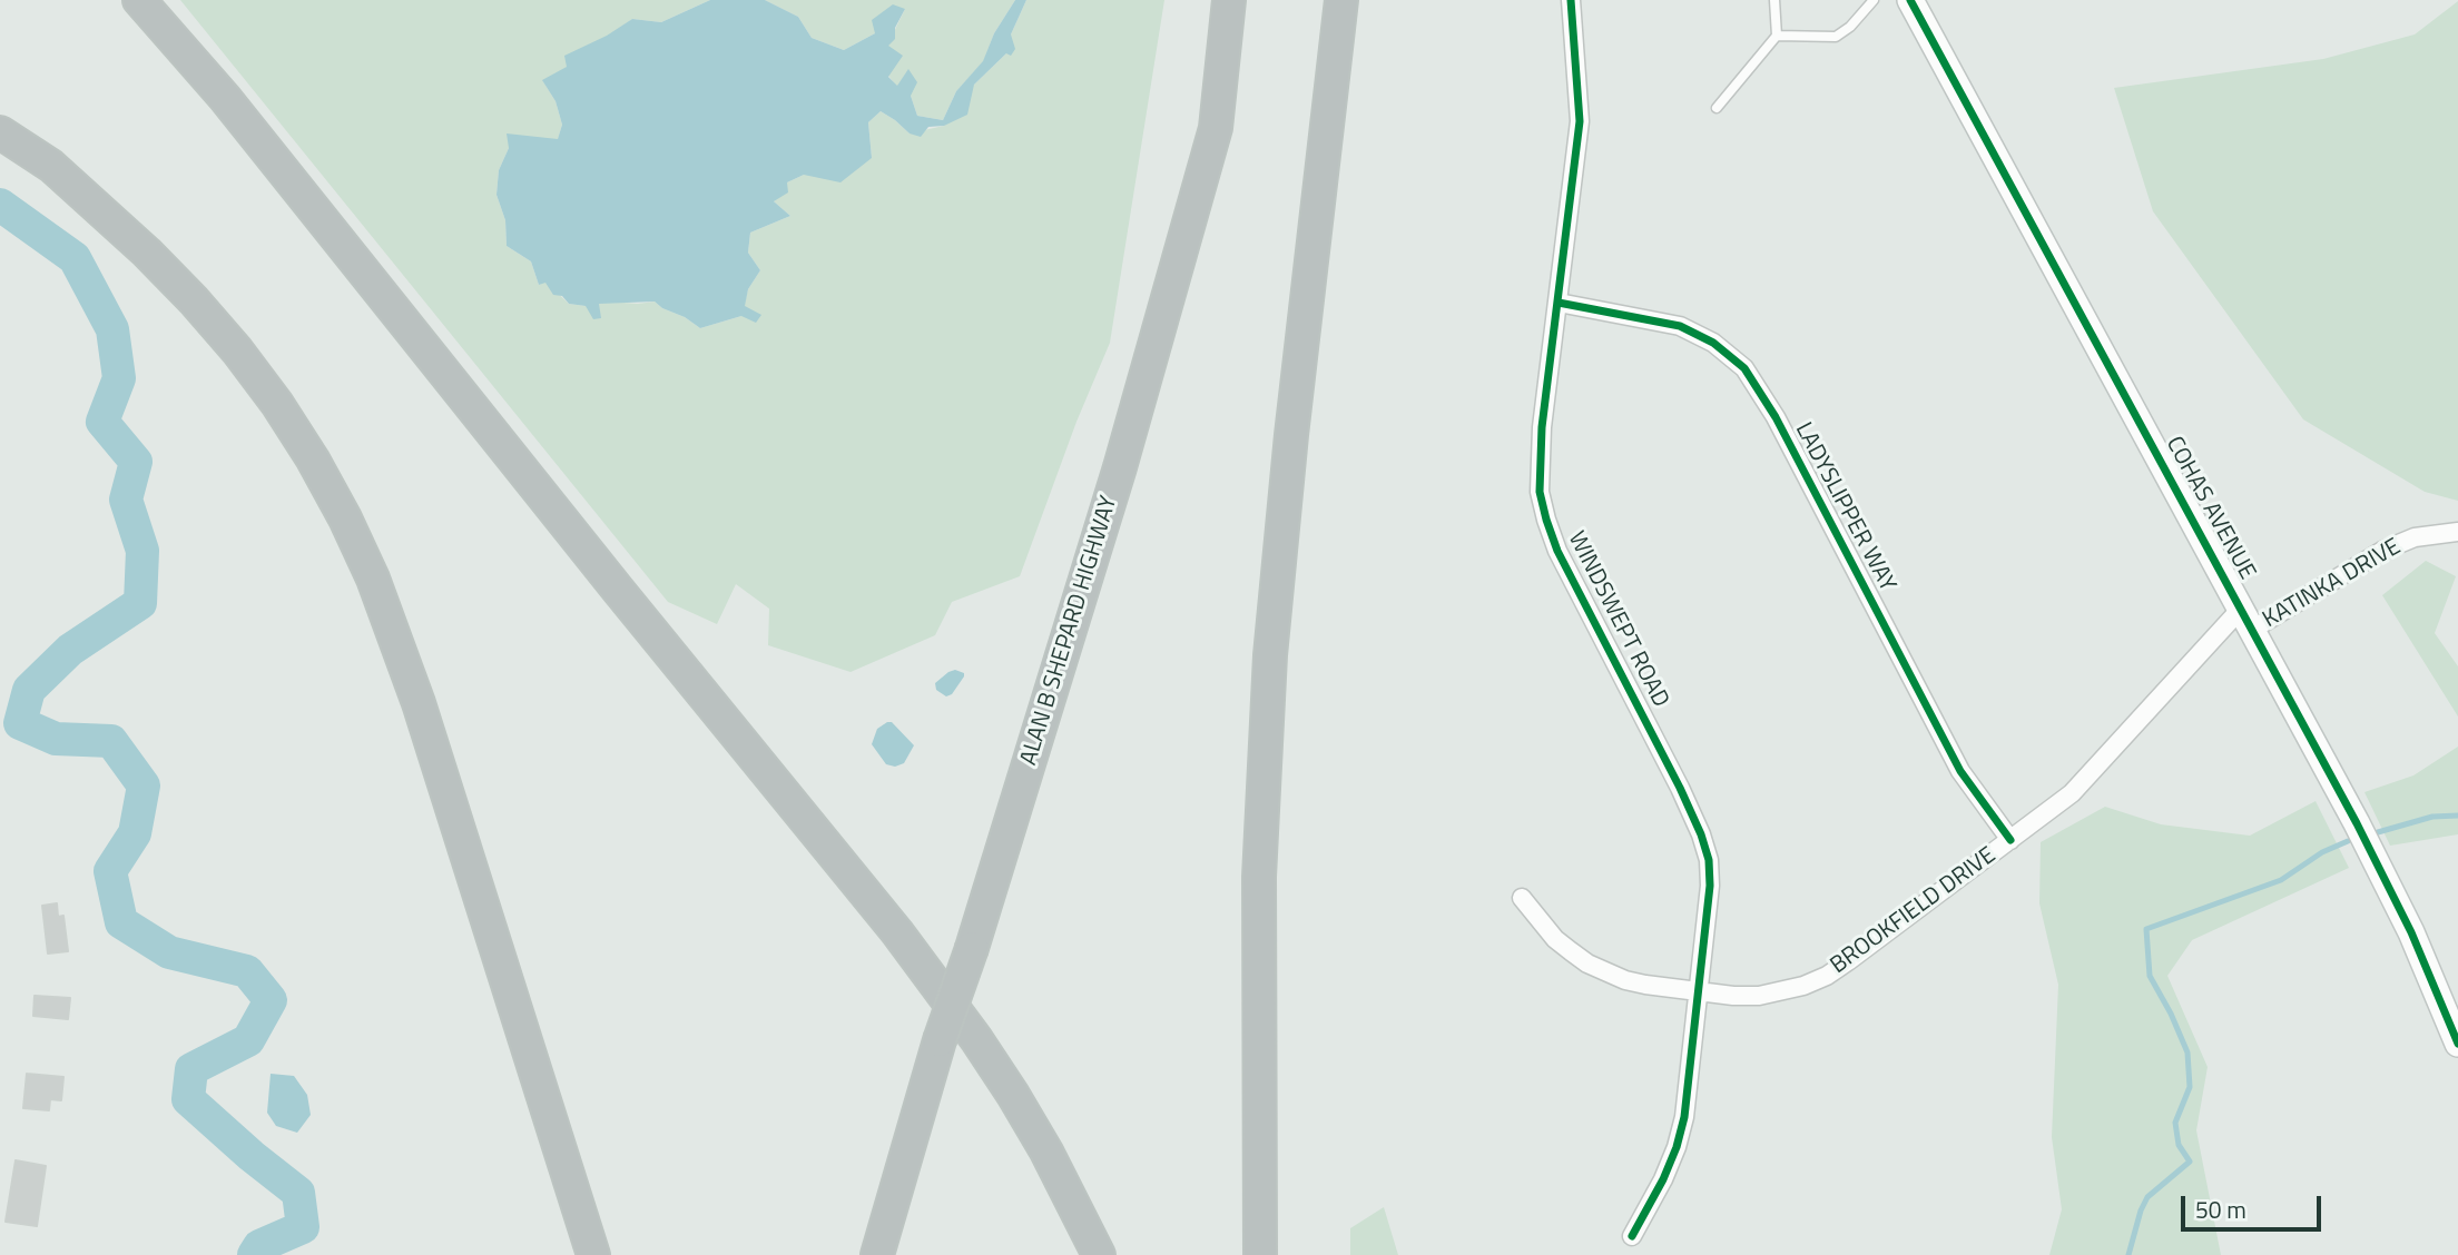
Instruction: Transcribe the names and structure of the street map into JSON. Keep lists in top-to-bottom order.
{
  "streets": {
    "highway": ["ALAN B SHEPARD HIGHWAY"],
    "street": [
      "LADYSLIPPER WAY",
      "COHAS AVENUE",
      "KATINKA DRIVE",
      "WINDSWEPT ROAD",
      "BROOKFIELD DRIVE"
    ]
  },
  "crossings": [
    ["LADYSLIPPER WAY", "WINDSWEPT ROAD"],
    ["LADYSLIPPER WAY", "BROOKFIELD DRIVE"],
    ["COHAS AVENUE", "KATINKA DRIVE"],
    ["COHAS AVENUE", "BROOKFIELD DRIVE"],
    ["KATINKA DRIVE", "BROOKFIELD DRIVE"],
    ["WINDSWEPT ROAD", "BROOKFIELD DRIVE"]
  ],
  "scale_bar": "50 m"
}
